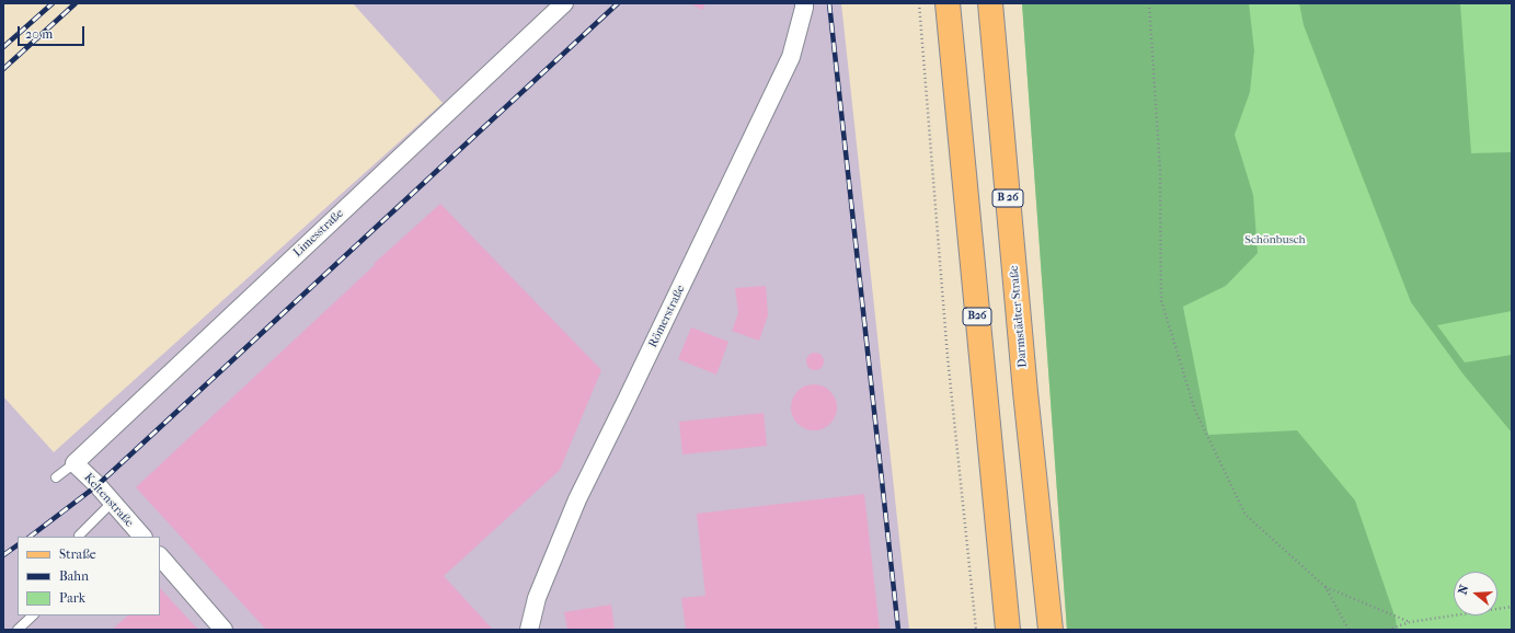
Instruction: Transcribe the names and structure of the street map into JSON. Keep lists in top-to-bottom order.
{
  "streets": {
    "main road": ["B 26", "B26", "Darmstädter Straße"],
    "street": ["Limesstraße", "Römerstraße", "Keltenstraße"]
  },
  "crossings": [
    ["Limesstraße", "Keltenstraße"]
  ],
  "parks": ["Schönbusch"],
  "legend": ["Straße", "Bahn", "Park"],
  "scale_bar": "20 m",
  "north": "left"
}
